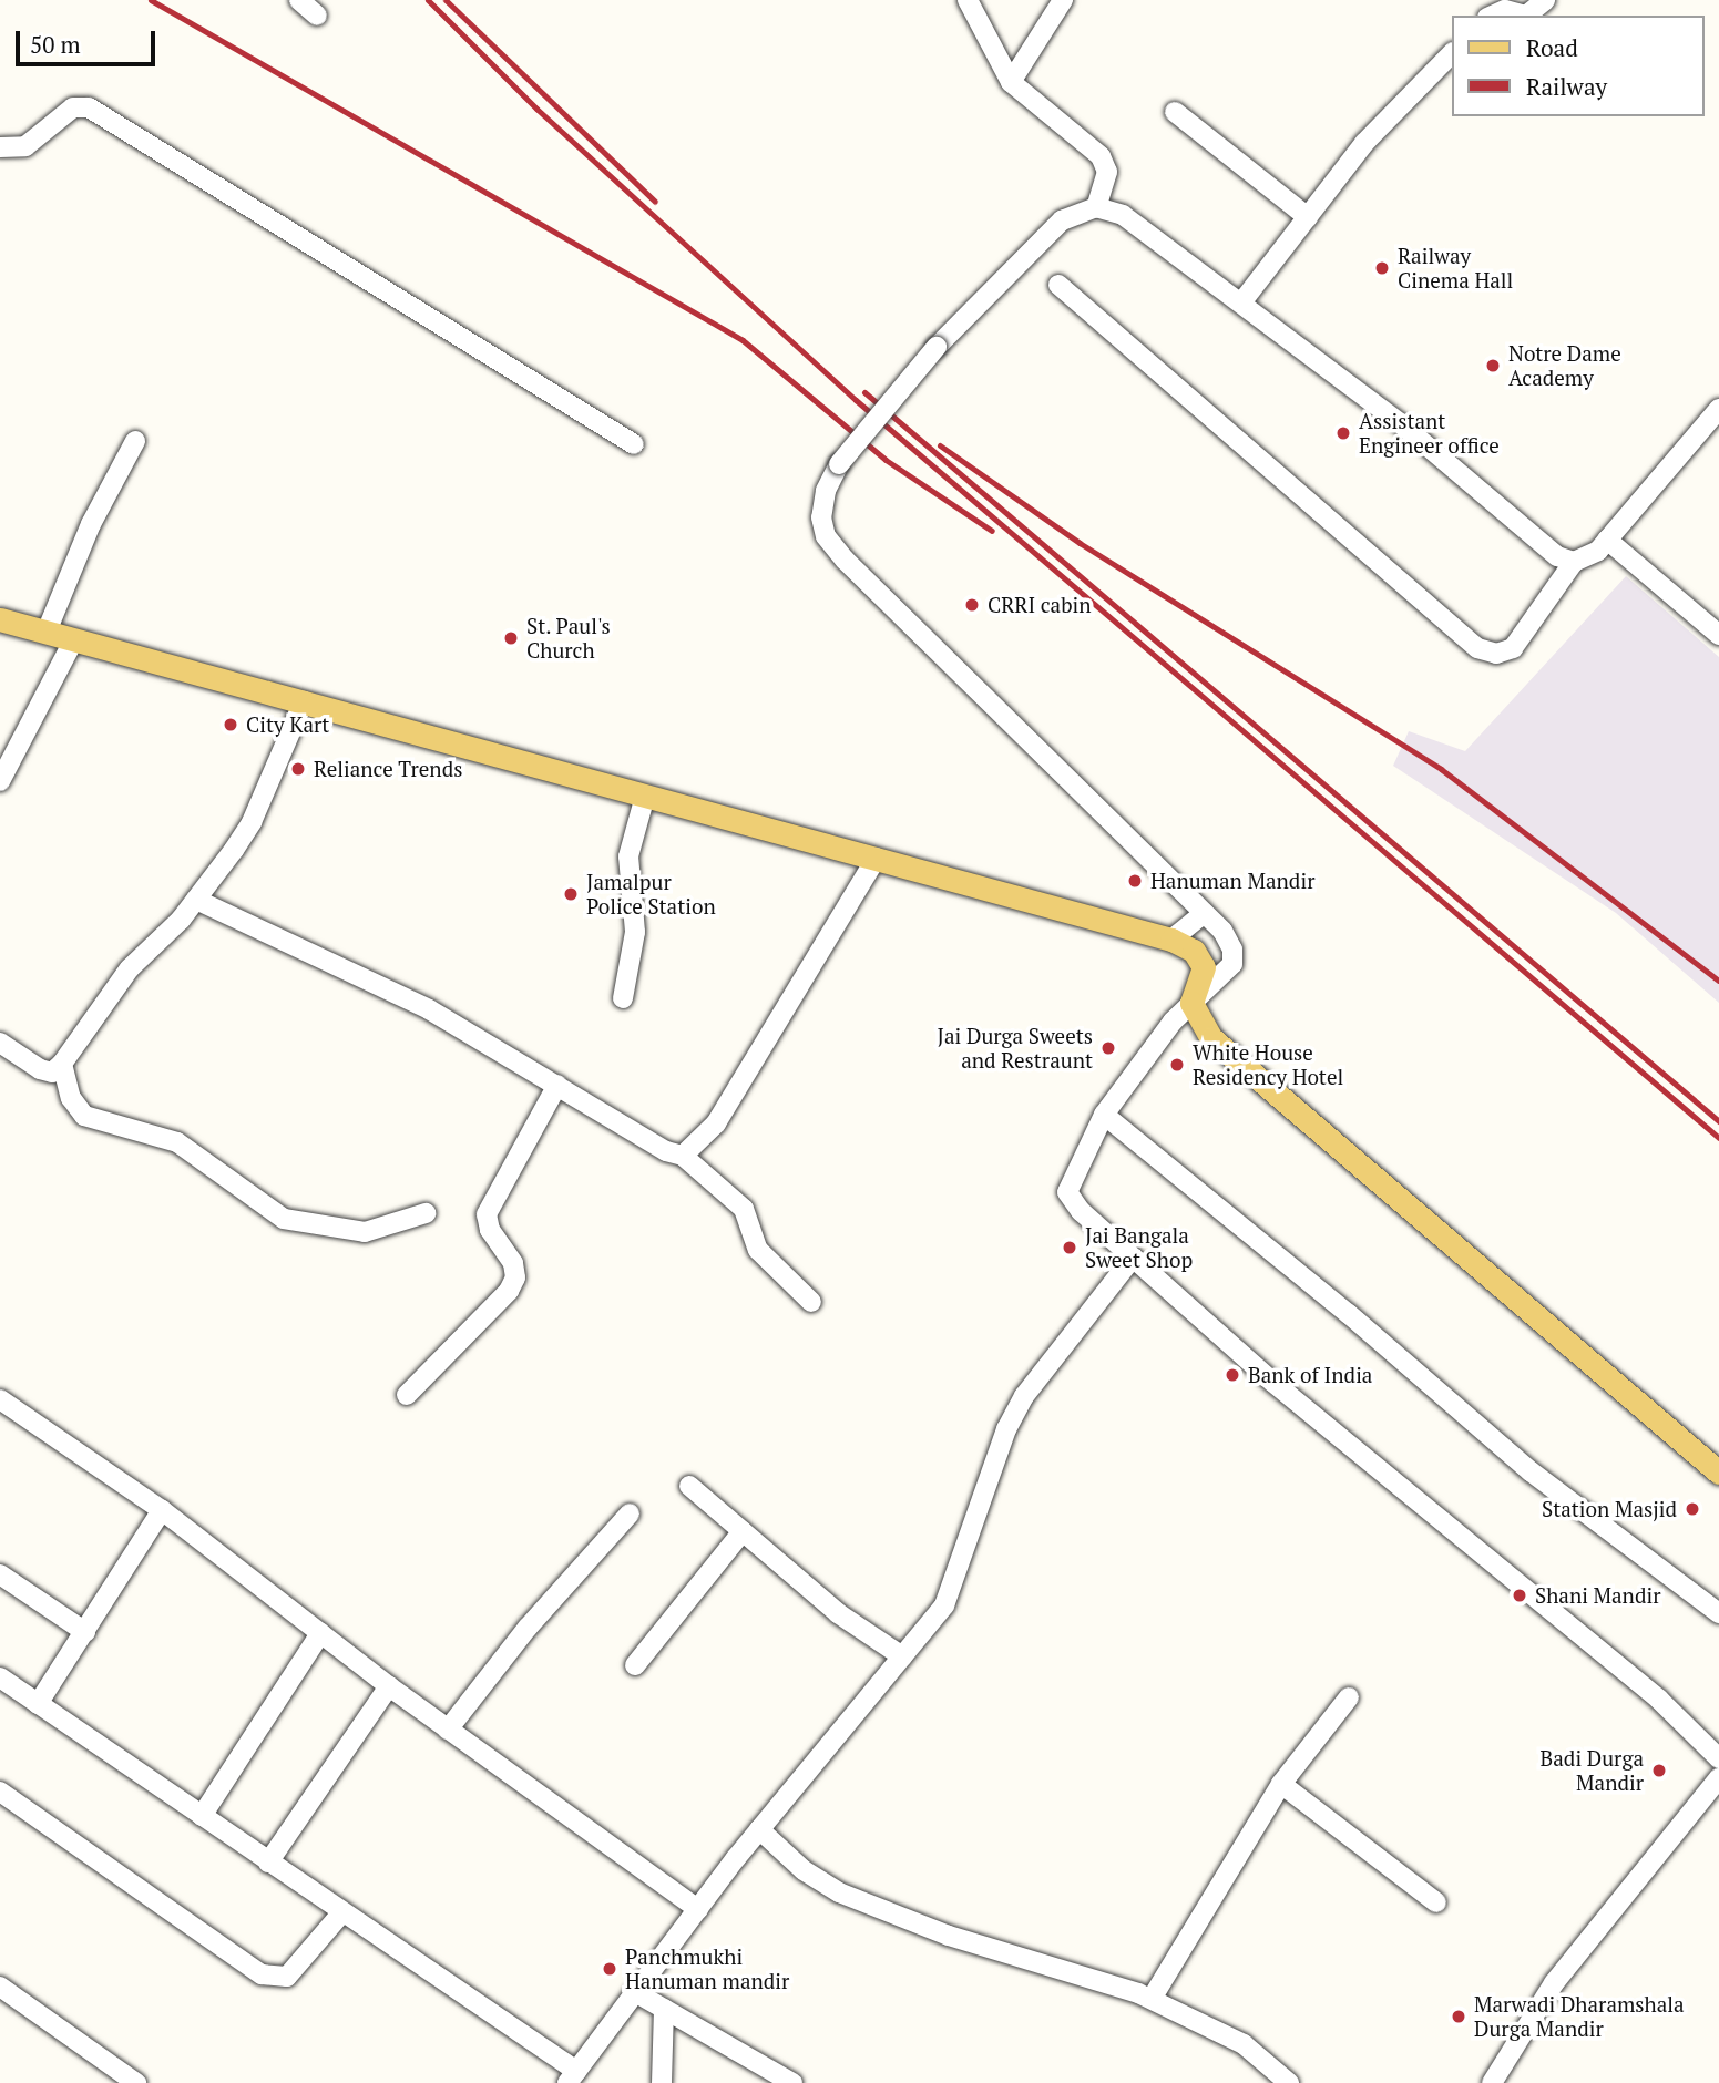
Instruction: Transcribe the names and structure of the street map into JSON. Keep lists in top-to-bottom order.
{
  "places": [
    "Railway Cinema Hall",
    "Notre Dame Academy",
    "Assistant Engineer office",
    "CRRI cabin",
    "St. Paul's Church",
    "City Kart",
    "Reliance Trends",
    "Hanuman Mandir",
    "Jamalpur Police Station",
    "Jai Durga Sweets and Restraunt",
    "White House Residency Hotel",
    "Jai Bangala Sweet Shop",
    "Bank of India",
    "Station Masjid",
    "Shani Mandir",
    "Badi Durga Mandir",
    "Panchmukhi Hanuman mandir",
    "Marwadi Dharamshala Durga Mandir"
  ],
  "legend": ["Road", "Railway"],
  "scale_bar": "50 m"
}
